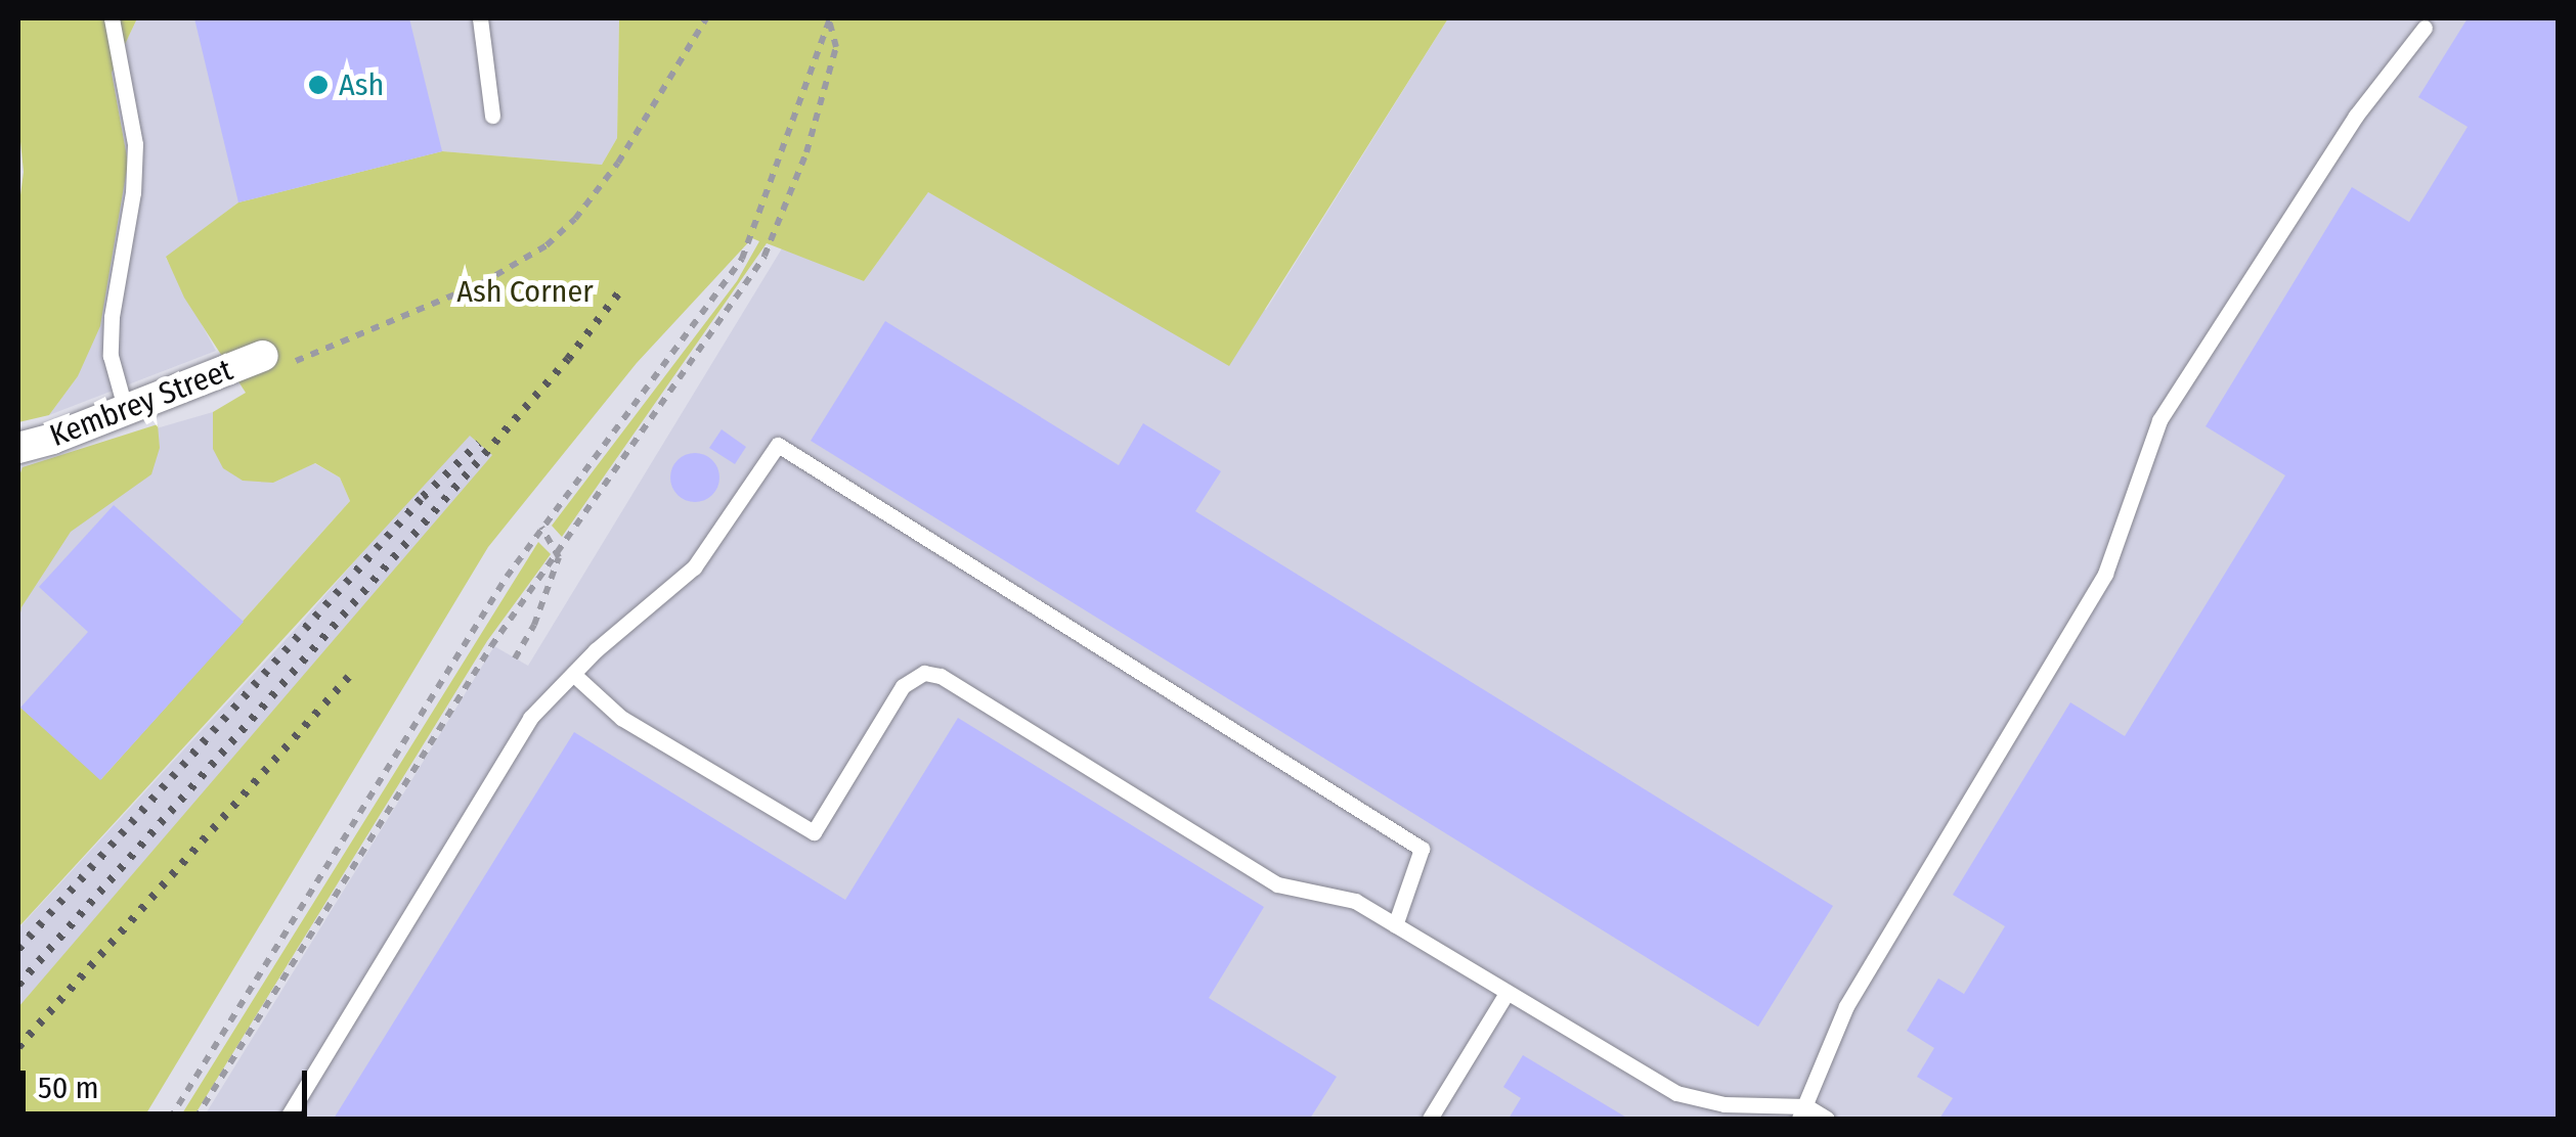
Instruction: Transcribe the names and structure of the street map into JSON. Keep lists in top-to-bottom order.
{
  "streets": {
    "street": ["Kembrey Street"]
  },
  "parks": ["Ash Corner"],
  "places": ["Ash"],
  "scale_bar": "50 m"
}
